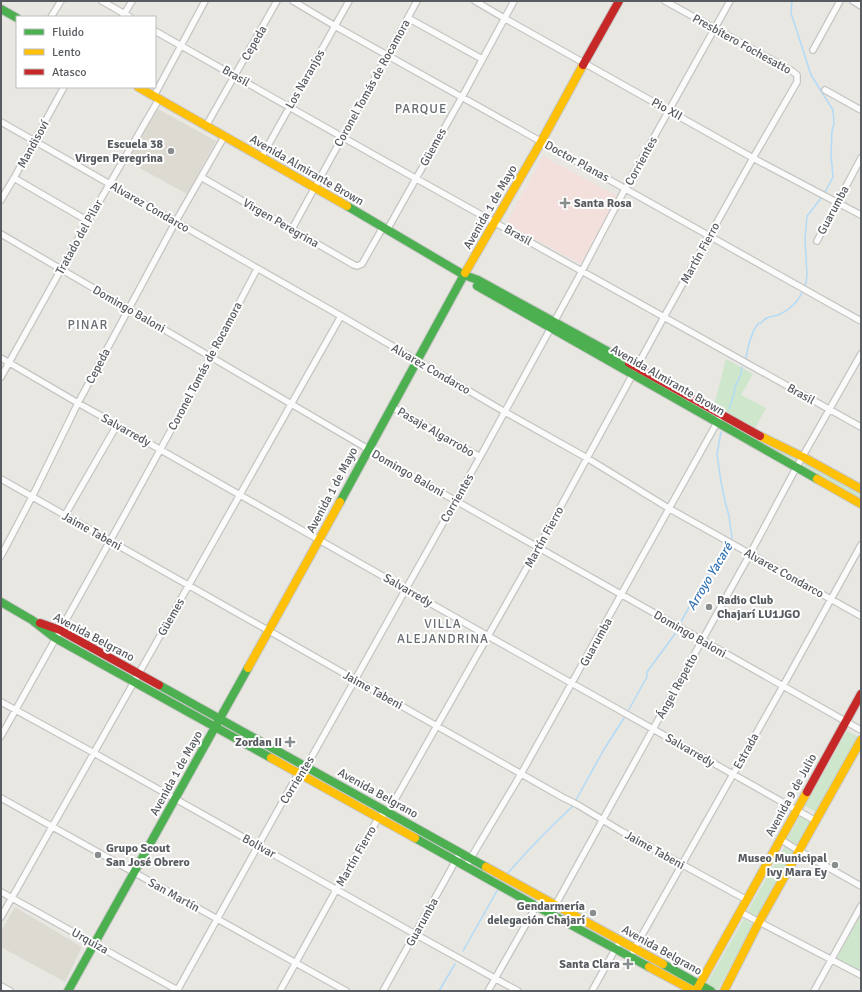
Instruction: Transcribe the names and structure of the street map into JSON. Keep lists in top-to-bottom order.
{
  "streets": {
    "main road": [
      "Avenida Almirante Brown",
      "Avenida 1 de Mayo",
      "Avenida Belgrano",
      "Avenida 9 de Julio"
    ],
    "street": [
      "Cepeda",
      "Presbítero Fochesatto",
      "Brasil",
      "Los Naranjos",
      "Coronel Tomás de Rocamora",
      "Pio XII",
      "Mandisoví",
      "Güemes",
      "Doctor Planas",
      "Corrientes",
      "Alvarez Condarco",
      "Guarumba",
      "Virgen Peregrina",
      "Tratado del Pilar",
      "Martín Fierro",
      "Domingo Baloni",
      "Salvarredy",
      "Pasaje Algarrobo",
      "Jaime Tabeni",
      "Ángel Repetto",
      "Estrada",
      "Bolivar",
      "San Martín",
      "Urquiza"
    ]
  },
  "crossings": [
    ["Cepeda", "Brasil"],
    ["Cepeda", "Avenida Almirante Brown"],
    ["Cepeda", "Alvarez Condarco"],
    ["Cepeda", "Virgen Peregrina"],
    ["Cepeda", "Domingo Baloni"],
    ["Cepeda", "Salvarredy"],
    ["Cepeda", "Jaime Tabeni"],
    ["Presbítero Fochesatto", "Corrientes"],
    ["Presbítero Fochesatto", "Martín Fierro"],
    ["Brasil", "Los Naranjos"],
    ["Brasil", "Coronel Tomás de Rocamora"],
    ["Brasil", "Güemes"],
    ["Brasil", "Corrientes"],
    ["Brasil", "Avenida 1 de Mayo"],
    ["Brasil", "Tratado del Pilar"],
    ["Brasil", "Martín Fierro"],
    ["Brasil", "Ángel Repetto"],
    ["Los Naranjos", "Doctor Planas"],
    ["Los Naranjos", "Avenida Almirante Brown"],
    ["Coronel Tomás de Rocamora", "Doctor Planas"],
    ["Coronel Tomás de Rocamora", "Avenida Almirante Brown"],
    ["Coronel Tomás de Rocamora", "Alvarez Condarco"],
    ["Coronel Tomás de Rocamora", "Virgen Peregrina"],
    ["Coronel Tomás de Rocamora", "Domingo Baloni"],
    ["Coronel Tomás de Rocamora", "Salvarredy"],
    ["Coronel Tomás de Rocamora", "Jaime Tabeni"],
    ["Coronel Tomás de Rocamora", "Avenida Belgrano"],
    ["Coronel Tomás de Rocamora", "Bolivar"],
    ["Pio XII", "Güemes"],
    ["Pio XII", "Corrientes"],
    ["Pio XII", "Avenida 1 de Mayo"],
    ["Pio XII", "Guarumba"],
    ["Pio XII", "Martín Fierro"],
    ["Mandisoví", "Alvarez Condarco"],
    ["Güemes", "Doctor Planas"],
    ["Güemes", "Avenida Almirante Brown"],
    ["Güemes", "Alvarez Condarco"],
    ["Güemes", "Virgen Peregrina"],
    ["Güemes", "Domingo Baloni"],
    ["Güemes", "Salvarredy"],
    ["Güemes", "Jaime Tabeni"],
    ["Güemes", "Avenida Belgrano"],
    ["Güemes", "Bolivar"],
    ["Güemes", "San Martín"],
    ["Güemes", "Urquiza"],
    ["Doctor Planas", "Corrientes"],
    ["Doctor Planas", "Avenida 1 de Mayo"],
    ["Doctor Planas", "Martín Fierro"],
    ["Corrientes", "Avenida Almirante Brown"],
    ["Corrientes", "Alvarez Condarco"],
    ["Corrientes", "Domingo Baloni"],
    ["Corrientes", "Salvarredy"],
    ["Corrientes", "Pasaje Algarrobo"],
    ["Corrientes", "Jaime Tabeni"],
    ["Corrientes", "Avenida Belgrano"],
    ["Corrientes", "Bolivar"],
    ["Corrientes", "San Martín"],
    ["Corrientes", "Urquiza"],
    ["Avenida Almirante Brown", "Avenida 1 de Mayo"],
    ["Avenida Almirante Brown", "Guarumba"],
    ["Avenida Almirante Brown", "Tratado del Pilar"],
    ["Avenida Almirante Brown", "Martín Fierro"],
    ["Avenida Almirante Brown", "Ángel Repetto"],
    ["Alvarez Condarco", "Avenida 1 de Mayo"],
    ["Alvarez Condarco", "Guarumba"],
    ["Alvarez Condarco", "Tratado del Pilar"],
    ["Alvarez Condarco", "Martín Fierro"],
    ["Alvarez Condarco", "Ángel Repetto"],
    ["Alvarez Condarco", "Estrada"],
    ["Avenida 1 de Mayo", "Domingo Baloni"],
    ["Avenida 1 de Mayo", "Salvarredy"],
    ["Avenida 1 de Mayo", "Pasaje Algarrobo"],
    ["Avenida 1 de Mayo", "Jaime Tabeni"],
    ["Avenida 1 de Mayo", "Avenida Belgrano"],
    ["Avenida 1 de Mayo", "Bolivar"],
    ["Avenida 1 de Mayo", "San Martín"],
    ["Avenida 1 de Mayo", "Urquiza"],
    ["Guarumba", "Domingo Baloni"],
    ["Guarumba", "Salvarredy"],
    ["Guarumba", "Jaime Tabeni"],
    ["Guarumba", "Avenida Belgrano"],
    ["Guarumba", "Bolivar"],
    ["Tratado del Pilar", "Domingo Baloni"],
    ["Tratado del Pilar", "Salvarredy"],
    ["Martín Fierro", "Domingo Baloni"],
    ["Martín Fierro", "Salvarredy"],
    ["Martín Fierro", "Jaime Tabeni"],
    ["Martín Fierro", "Avenida Belgrano"],
    ["Martín Fierro", "Bolivar"],
    ["Martín Fierro", "San Martín"],
    ["Domingo Baloni", "Ángel Repetto"],
    ["Domingo Baloni", "Estrada"],
    ["Domingo Baloni", "Avenida 9 de Julio"],
    ["Salvarredy", "Ángel Repetto"],
    ["Salvarredy", "Estrada"],
    ["Salvarredy", "Avenida 9 de Julio"],
    ["Jaime Tabeni", "Ángel Repetto"],
    ["Jaime Tabeni", "Estrada"],
    ["Jaime Tabeni", "Avenida 9 de Julio"],
    ["Avenida Belgrano", "Ángel Repetto"],
    ["Avenida Belgrano", "Estrada"],
    ["Avenida Belgrano", "Avenida 9 de Julio"]
  ],
  "districts": ["PARQUE", "PINAR", "VILLA ALEJANDRINA"],
  "water": ["Arroyo Yacaré"],
  "places": {
    "other": [
      "Escuela 38 Virgen Peregrina",
      "Radio Club Chajarí LU1JGO",
      "Grupo Scout San José Obrero",
      "Museo Municipal Ivy Mara Ey",
      "Gendarmería delegación Chajarí"
    ],
    "health": ["Santa Rosa", "Zordan II", "Santa Clara"]
  },
  "legend": ["Fluido", "Lento", "Atasco"]
}
